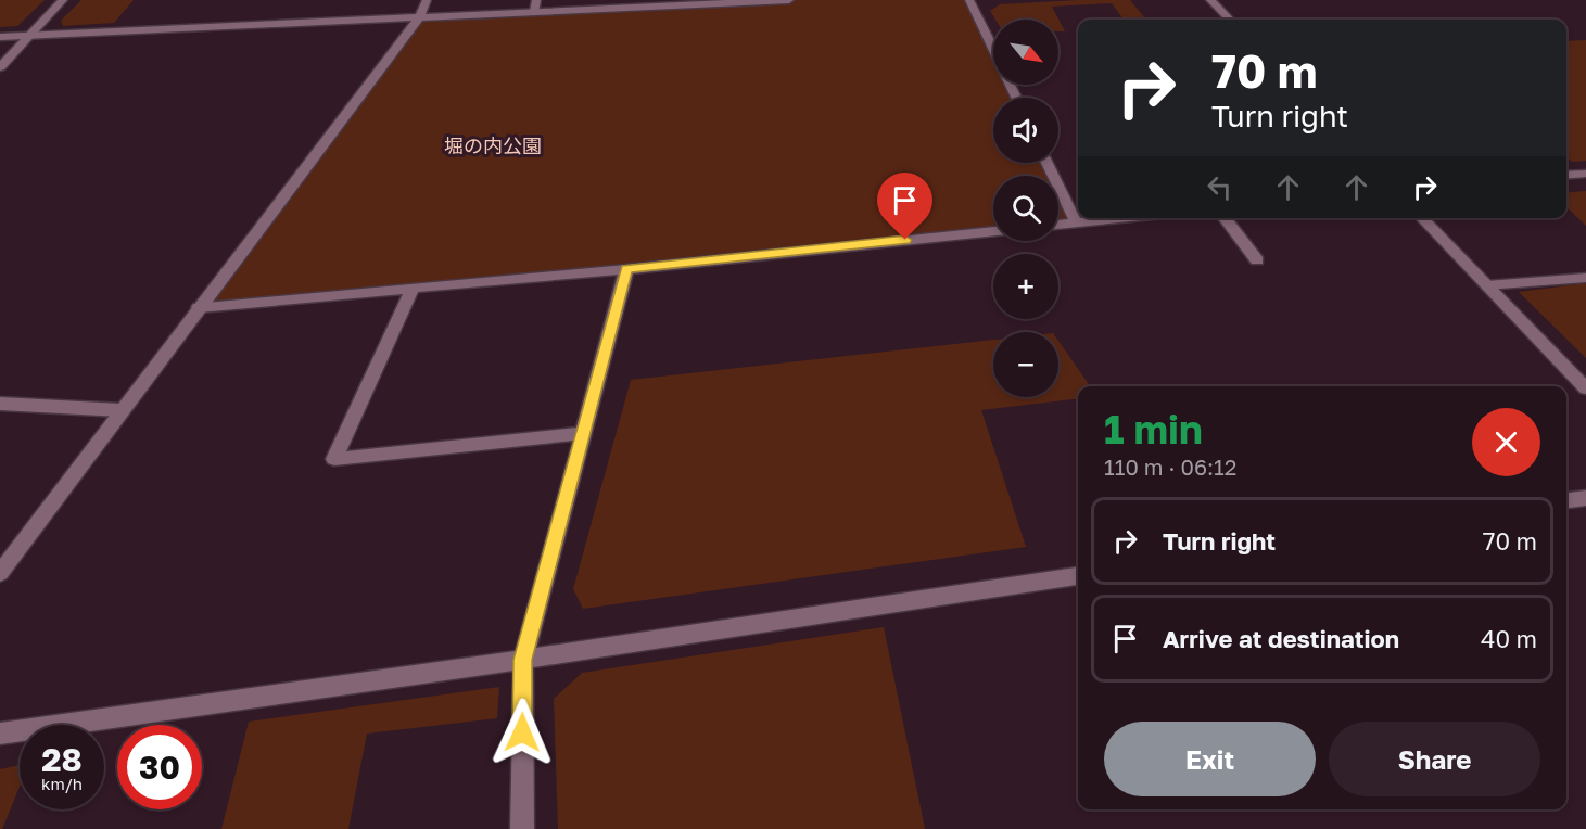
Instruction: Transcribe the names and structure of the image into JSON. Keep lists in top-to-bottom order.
{
  "parks": ["堀の内公園"],
  "north": "bottom right",
  "page": {
    "map_buttons": ["+", "−"],
    "turn": ["70 m", "Turn right"],
    "heading": ["1 min", "110 m · 06:12"],
    "list": [
      {
        "name": "Turn right",
        "value": "70 m"
      },
      {
        "name": "Arrive at destination",
        "value": "40 m"
      }
    ],
    "buttons": ["Exit", "Share"],
    "speed": "28 km/h",
    "limit": "30"
  }
}
